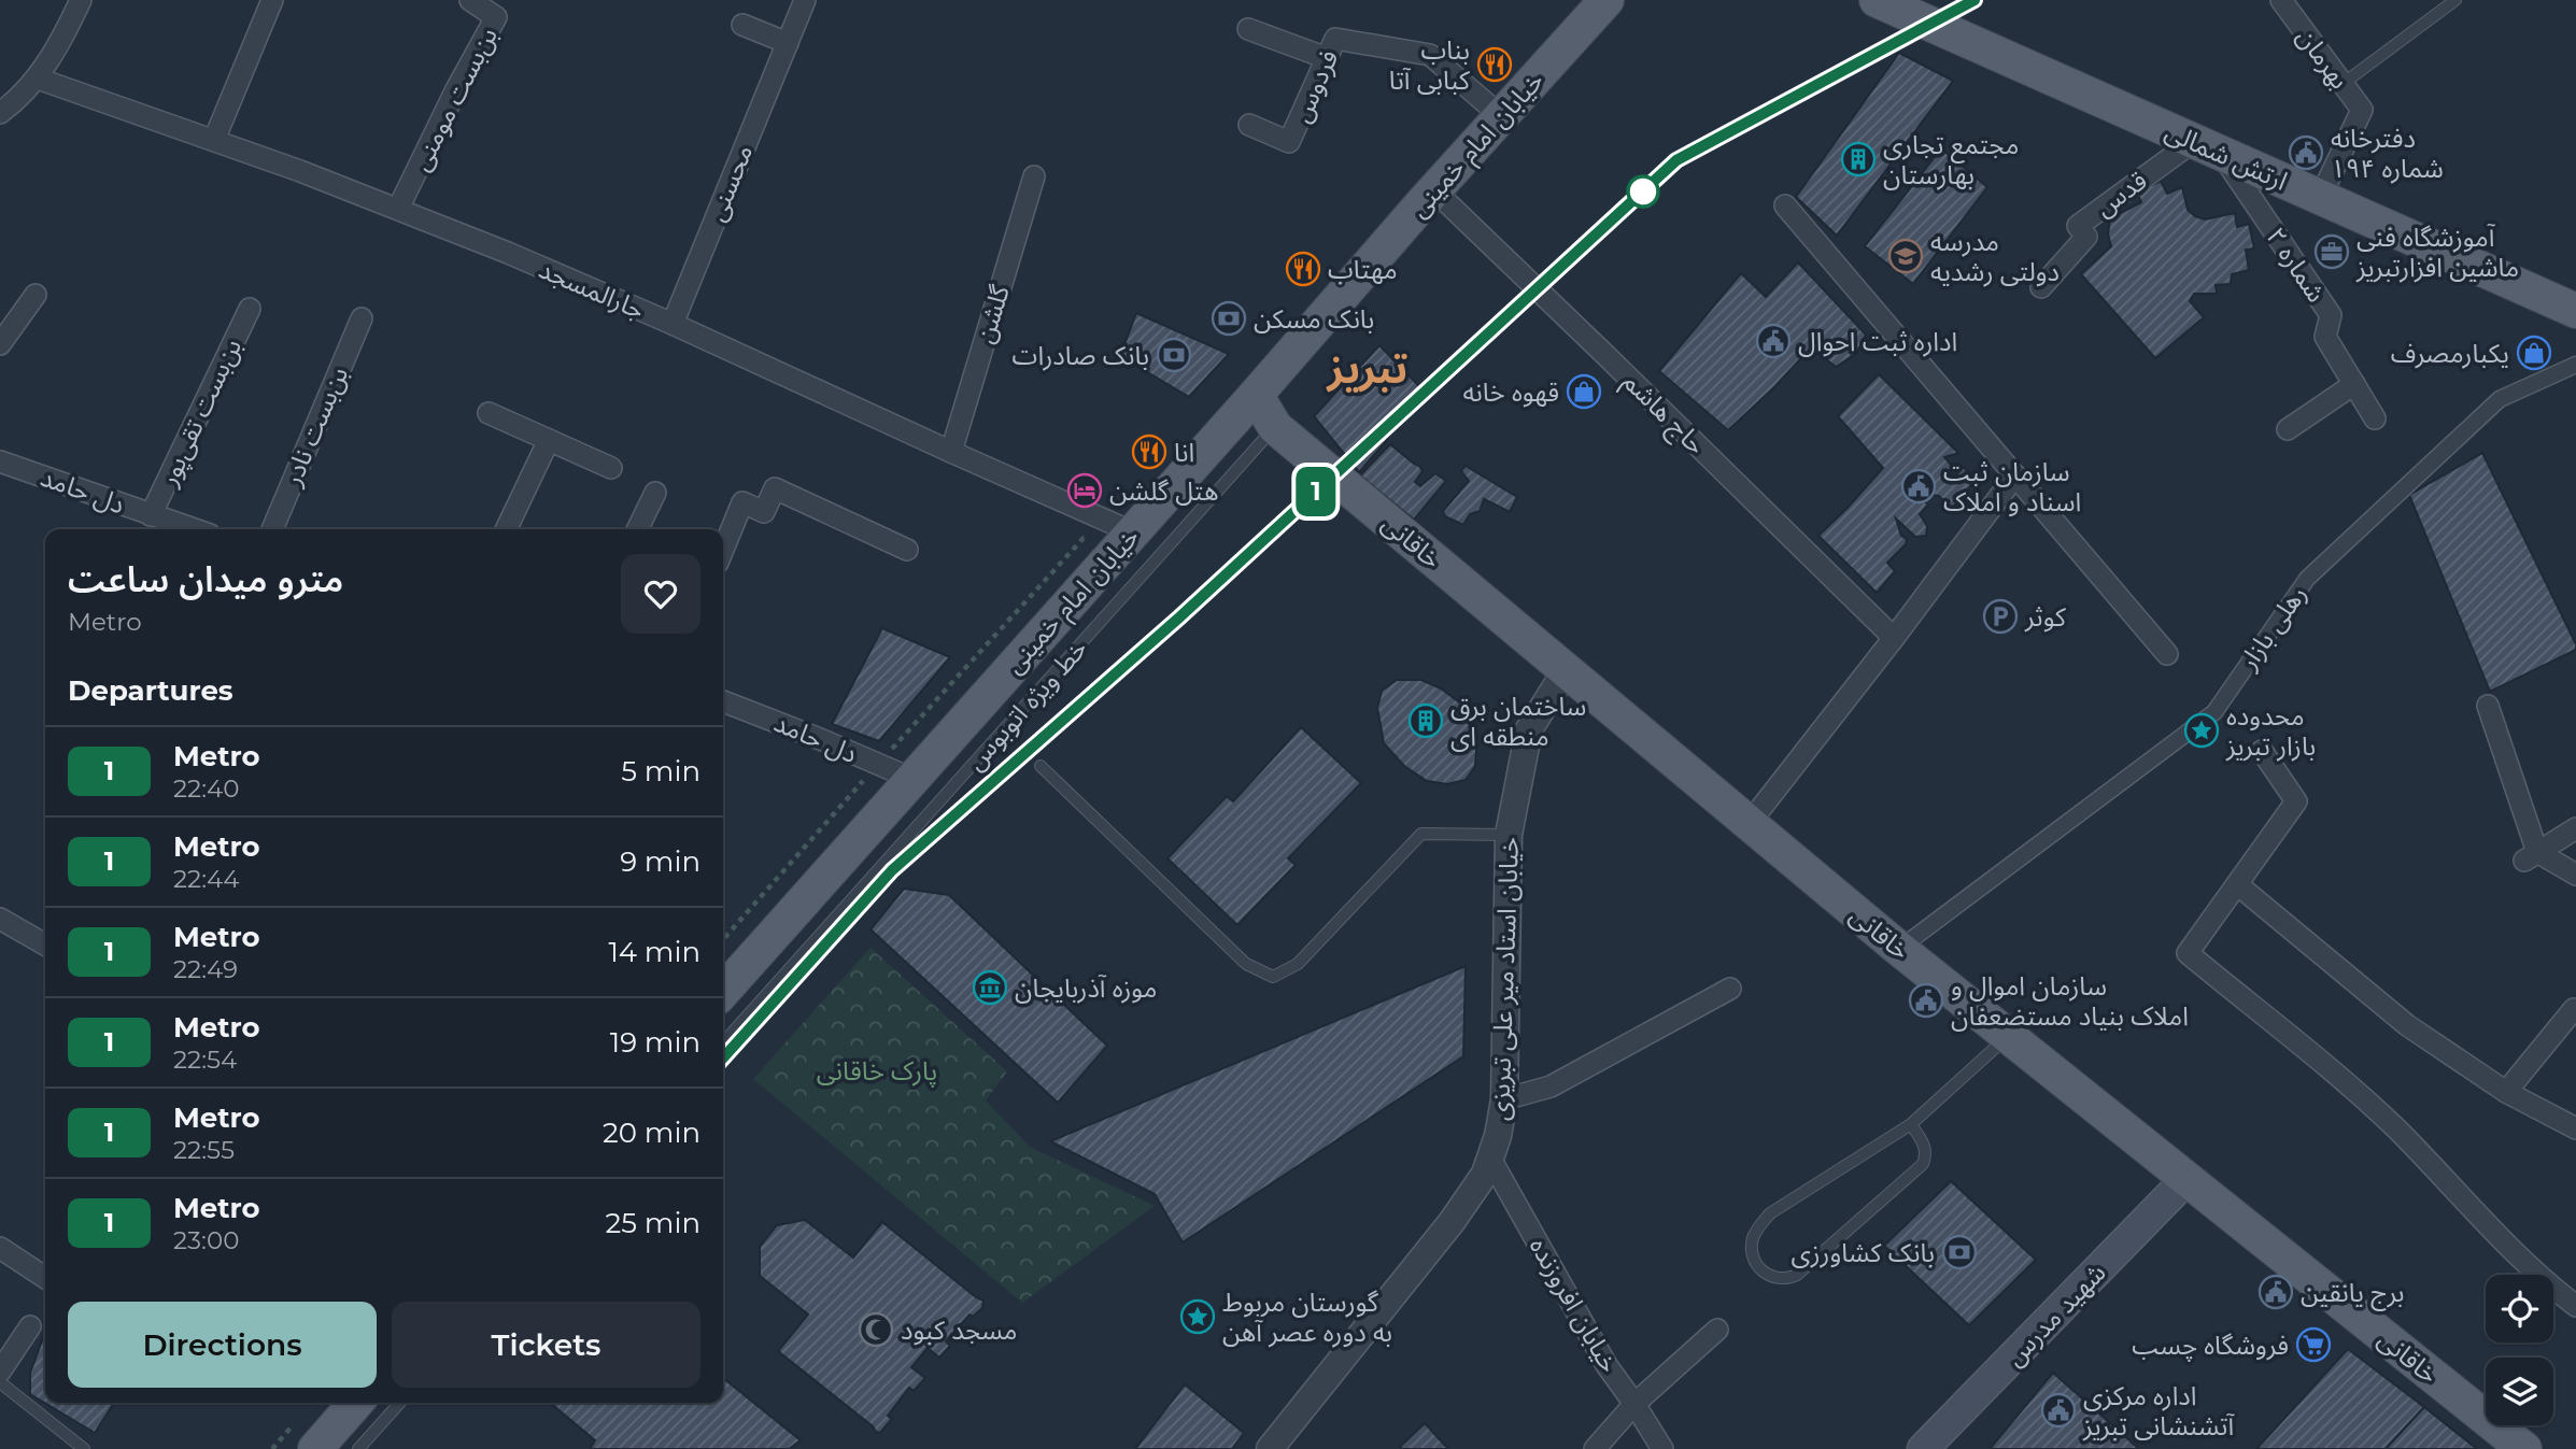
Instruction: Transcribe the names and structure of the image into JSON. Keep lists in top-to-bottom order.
{
  "streets": {
    "main road": [
      "خیابان امام خمینی",
      "ارتش شمالی",
      "خاقانی",
      "شهید مدرس"
    ],
    "street": [
      "بهرمان",
      "فردوس",
      "بن‌بست مومنی",
      "محسنی",
      "قدس",
      "شماره ۲",
      "جارالمسجد",
      "گلشن",
      "بن‌بست تقی‌پور",
      "حاج هاشم",
      "بن‌بست نادر",
      "دل حامد",
      "رهلی بازار",
      "خیابان استاد میر علی تبریزی",
      "خیابان افروزنده"
    ],
    "lane": ["خط ویژه اتوبوس"]
  },
  "crossings": [
    ["بهرمان", "ارتش شمالی"],
    ["فردوس", "خیابان امام خمینی"],
    ["بن‌بست مومنی", "جارالمسجد"],
    ["خیابان امام خمینی", "جارالمسجد"],
    ["خیابان امام خمینی", "حاج هاشم"],
    ["خیابان امام خمینی", "دل حامد"],
    ["خیابان امام خمینی", "خاقانی"],
    ["ارتش شمالی", "قدس"],
    ["ارتش شمالی", "شماره ۲"],
    ["محسنی", "جارالمسجد"],
    ["قدس", "شماره ۲"],
    ["جارالمسجد", "گلشن"],
    ["بن‌بست تقی‌پور", "دل حامد"],
    ["خاقانی", "رهلی بازار"],
    ["خاقانی", "خط ویژه اتوبوس"],
    ["خاقانی", "خیابان استاد میر علی تبریزی"],
    ["خاقانی", "شهید مدرس"],
    ["خیابان استاد میر علی تبریزی", "خیابان افروزنده"]
  ],
  "districts": ["تبریز"],
  "parks": ["پارک خاقانی"],
  "places": {
    "restaurant": ["بناب کبابی آتا", "مهتاب", "انا"],
    "public building": [
      "دفترخانه شماره ۱۹۴",
      "اداره ثبت احوال",
      "سازمان ثبت اسناد و املاک",
      "سازمان اموال و املاک بنیاد مستضعفان",
      "برج یانقین",
      "اداره مرکزی آتشنشانی تبریز"
    ],
    "building": ["مجتمع تجاری بهارستان", "ساختمان برق منطقه ای"],
    "office": ["آموزشگاه فنی ماشین افزارتبریز"],
    "school or university": ["مدرسه دولتی رشدیه"],
    "bank": ["بانک مسکن", "بانک صادرات", "بانک کشاورزی"],
    "shop": ["یکبارمصرف", "قهوه خانه"],
    "hotel": ["هتل گلشن"],
    "parking": ["کوثر"],
    "place": ["محدوده بازار تبریز", "گورستان مربوط به دوره عصر آهن"],
    "museum": ["موزه آذربایجان"],
    "mosque": ["مسجد کبود"],
    "supermarket": ["فروشگاه چسب"]
  },
  "lines": ["metro line 1"],
  "page": {
    "on_map": "1",
    "heading": [
      ["مترو میدان ساعت", "Metro"],
      "Departures"
    ],
    "list": [
      {
        "mark": "1",
        "name": "Metro",
        "note": "22:40",
        "value": "5 min"
      },
      {
        "mark": "1",
        "name": "Metro",
        "note": "22:44",
        "value": "9 min"
      },
      {
        "mark": "1",
        "name": "Metro",
        "note": "22:49",
        "value": "14 min"
      },
      {
        "mark": "1",
        "name": "Metro",
        "note": "22:54",
        "value": "19 min"
      },
      {
        "mark": "1",
        "name": "Metro",
        "note": "22:55",
        "value": "20 min"
      },
      {
        "mark": "1",
        "name": "Metro",
        "note": "23:00",
        "value": "25 min"
      }
    ],
    "buttons": ["Directions", "Tickets"]
  }
}
